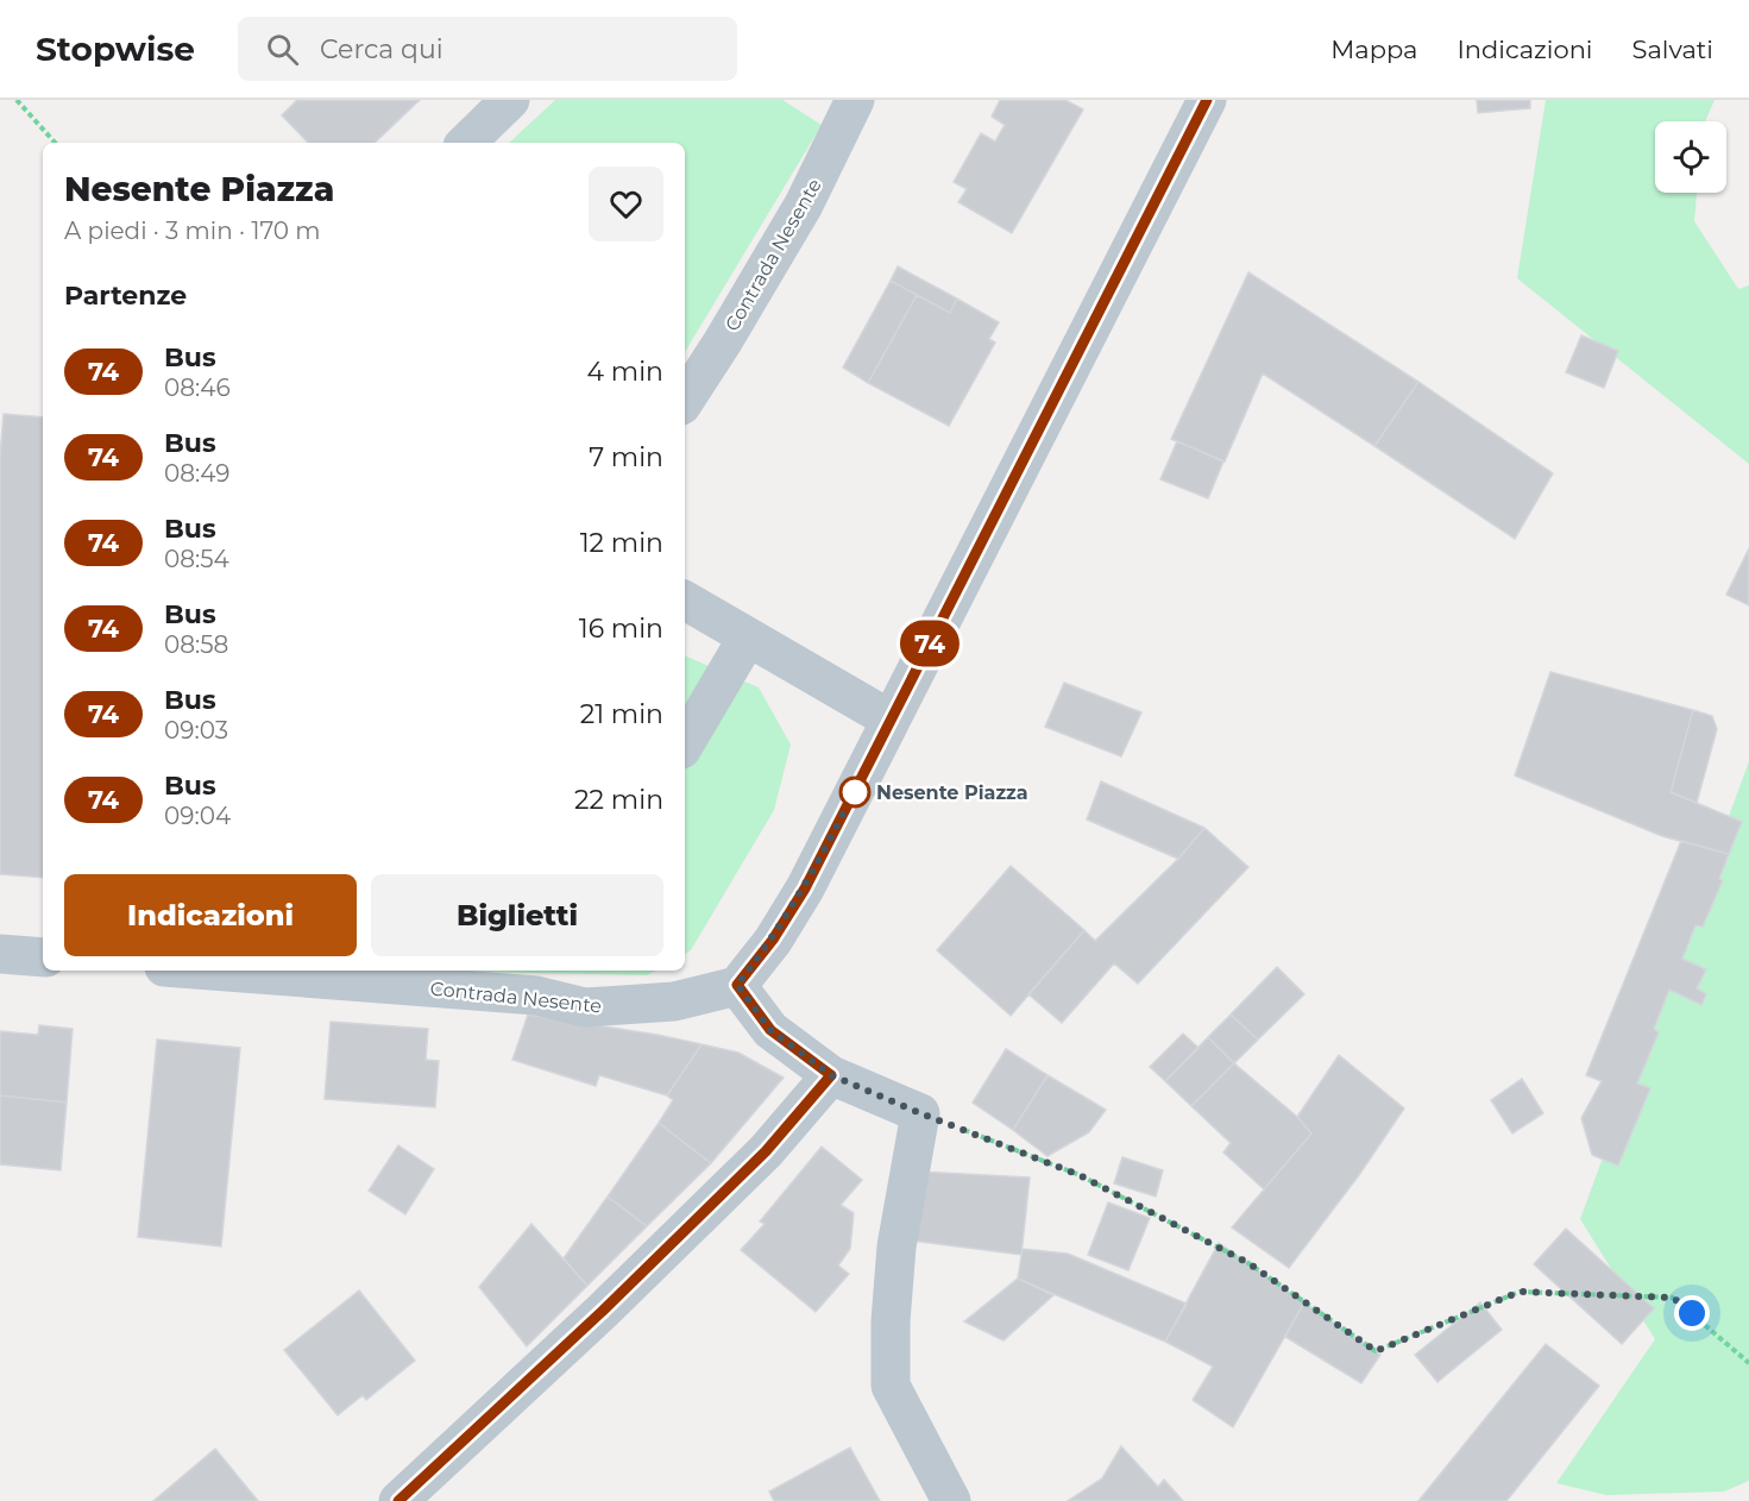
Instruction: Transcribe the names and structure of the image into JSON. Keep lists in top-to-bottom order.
{
  "streets": {
    "street": ["Contrada Nesente"]
  },
  "places": ["Nesente Piazza"],
  "lines": ["bus line 74"],
  "page": {
    "header": "Stopwise",
    "search": "Cerca qui",
    "nav": ["Mappa", "Indicazioni", "Salvati"],
    "on_map": "74",
    "heading": [
      ["Nesente Piazza", "A piedi · 3 min · 170 m"],
      "Partenze"
    ],
    "list": [
      {
        "mark": "74",
        "name": "Bus",
        "note": "08:46",
        "value": "4 min"
      },
      {
        "mark": "74",
        "name": "Bus",
        "note": "08:49",
        "value": "7 min"
      },
      {
        "mark": "74",
        "name": "Bus",
        "note": "08:54",
        "value": "12 min"
      },
      {
        "mark": "74",
        "name": "Bus",
        "note": "08:58",
        "value": "16 min"
      },
      {
        "mark": "74",
        "name": "Bus",
        "note": "09:03",
        "value": "21 min"
      },
      {
        "mark": "74",
        "name": "Bus",
        "note": "09:04",
        "value": "22 min"
      }
    ],
    "buttons": ["Indicazioni", "Biglietti"]
  }
}
